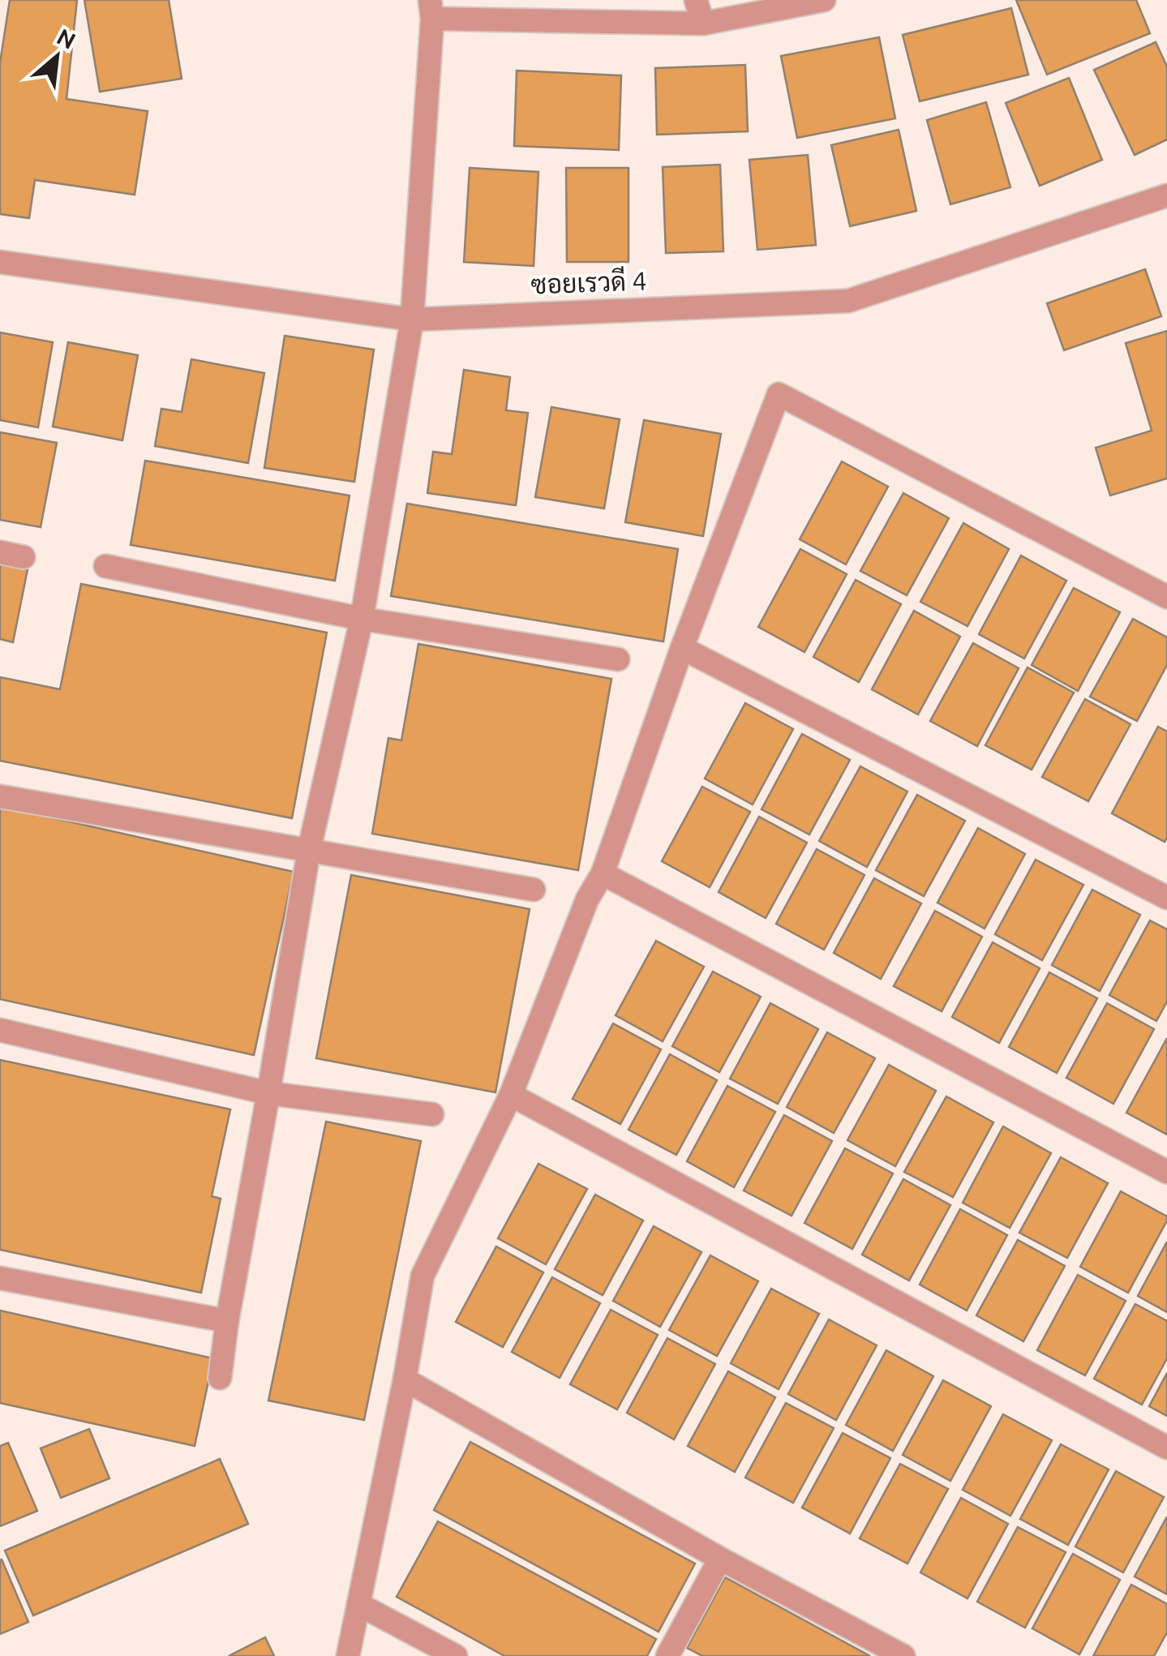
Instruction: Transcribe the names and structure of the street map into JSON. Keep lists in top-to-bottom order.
{
  "streets": {
    "street": ["ซอยเรวดี 4"]
  },
  "north": "top right"
}
